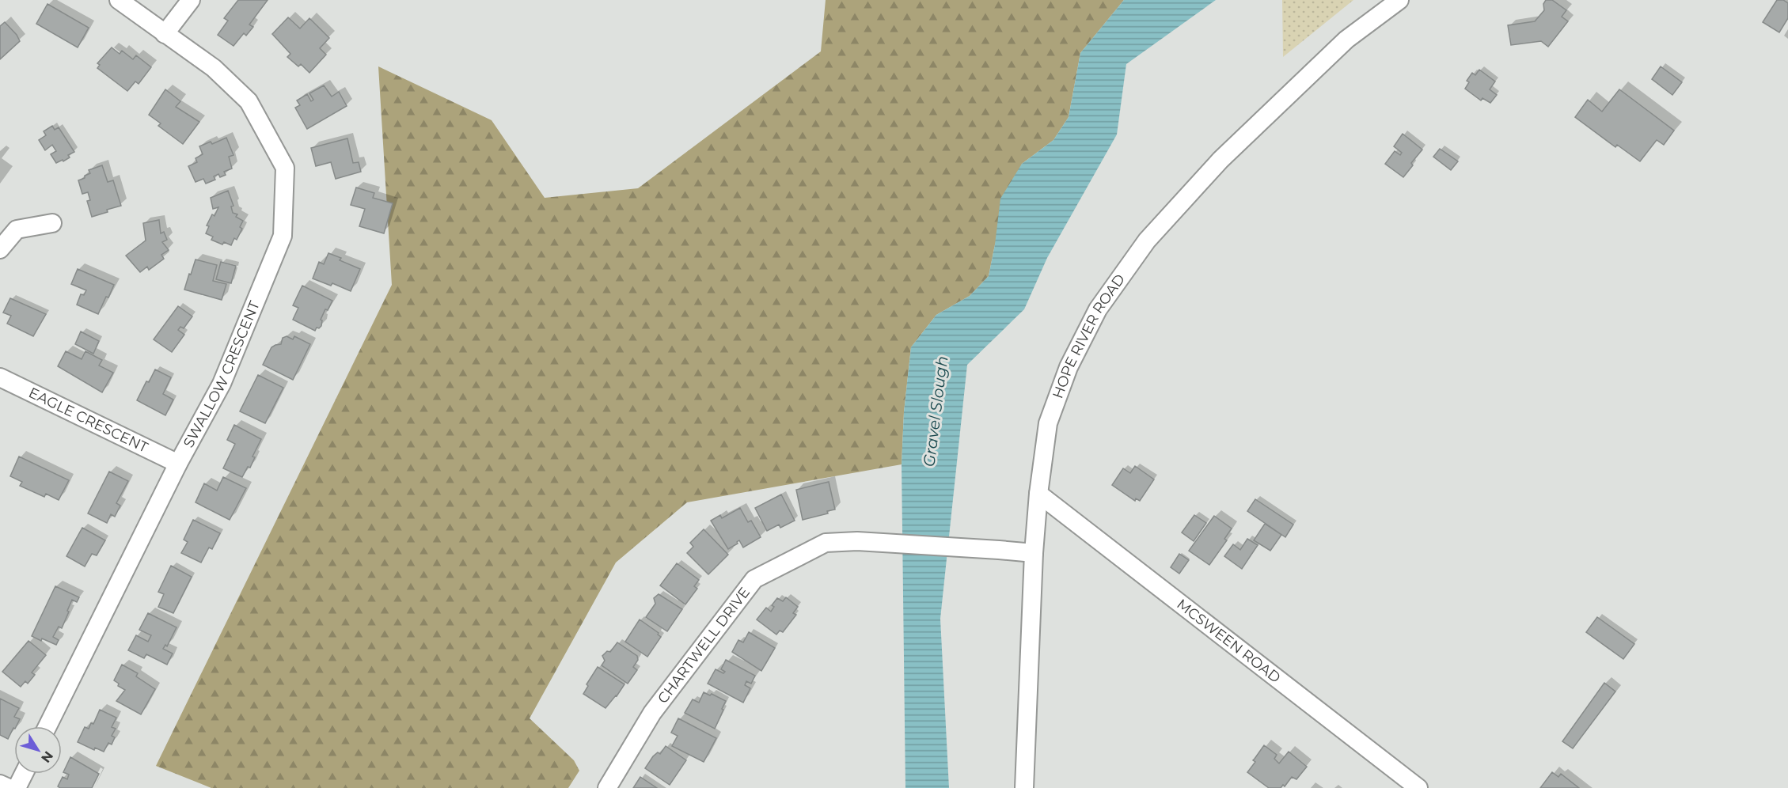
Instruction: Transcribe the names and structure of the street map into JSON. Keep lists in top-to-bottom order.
{
  "streets": {
    "street": [
      "HOPE RIVER ROAD",
      "SWALLOW CRESCENT",
      "EAGLE CRESCENT",
      "MCSWEEN ROAD",
      "CHARTWELL DRIVE"
    ]
  },
  "crossings": [
    ["HOPE RIVER ROAD", "MCSWEEN ROAD"],
    ["HOPE RIVER ROAD", "CHARTWELL DRIVE"],
    ["SWALLOW CRESCENT", "EAGLE CRESCENT"]
  ],
  "water": ["Gravel Slough"],
  "north": "bottom right"
}
